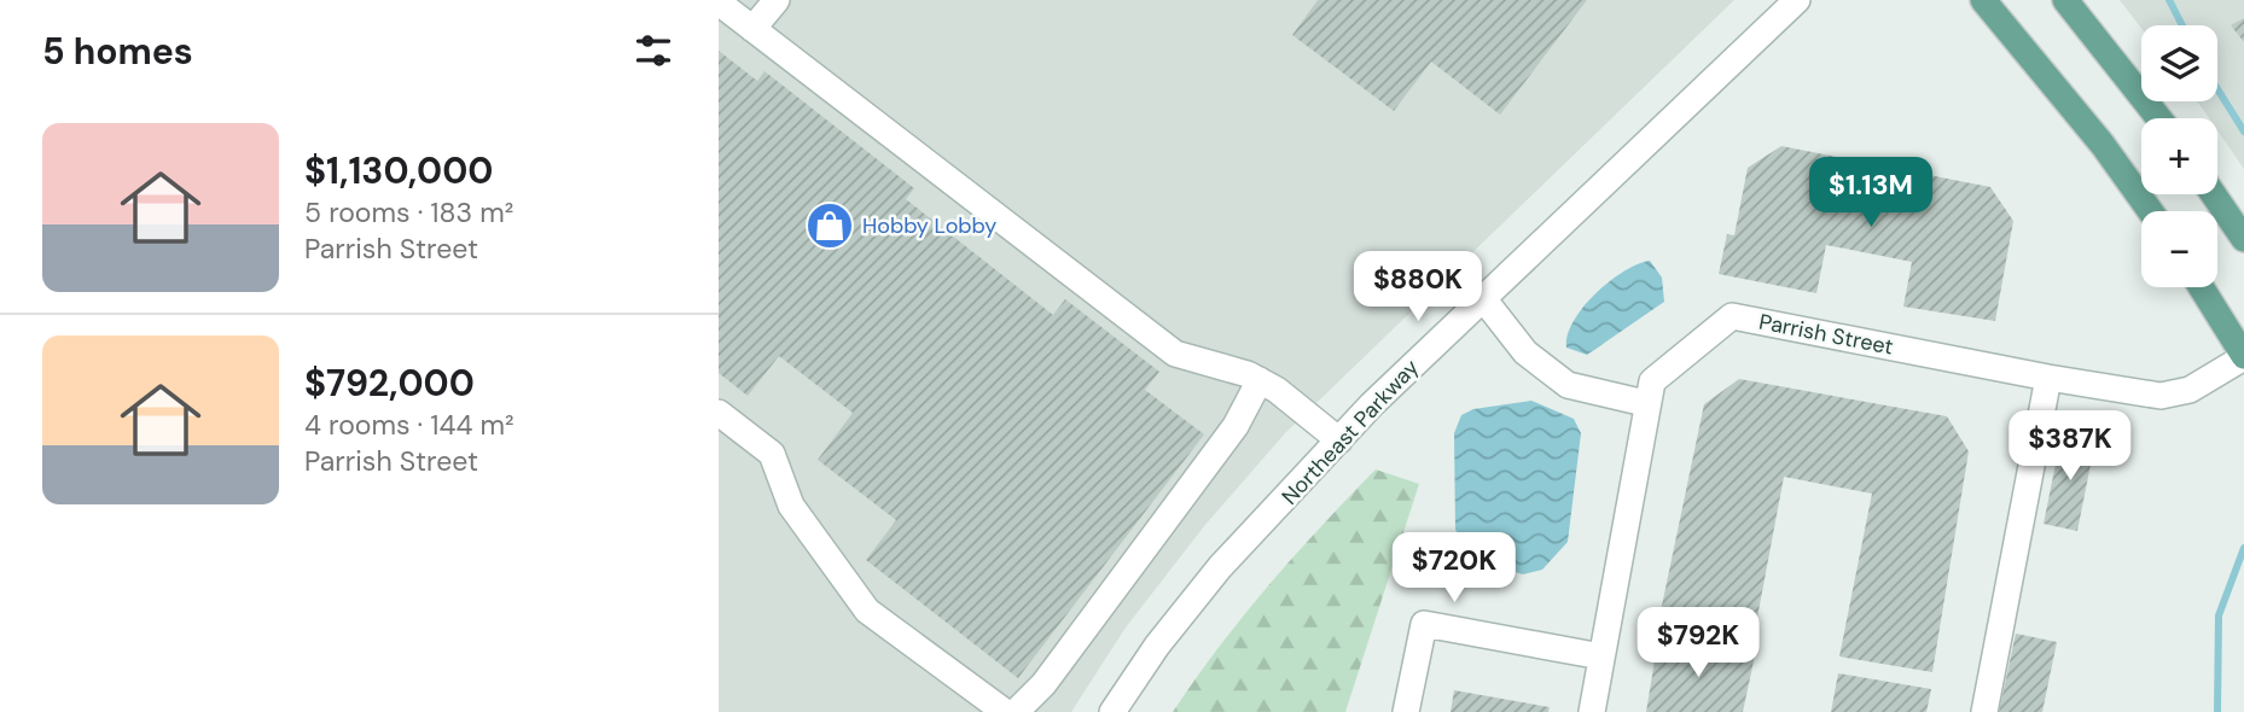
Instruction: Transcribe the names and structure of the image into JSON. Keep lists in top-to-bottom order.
{
  "streets": {
    "street": ["Parrish Street", "Northeast Parkway"]
  },
  "places": {
    "shop": ["Hobby Lobby"]
  },
  "page": {
    "heading": "5 homes",
    "map_buttons": ["+", "−"],
    "list": [
      {
        "name": "$1,130,000",
        "note": "5 rooms · 183 m² · Parrish Street"
      },
      {
        "name": "$792,000",
        "note": "4 rooms · 144 m² · Parrish Street"
      }
    ],
    "price": [
      "$1.13M",
      "$880K",
      "$387K",
      "$720K",
      "$792K"
    ]
  }
}
